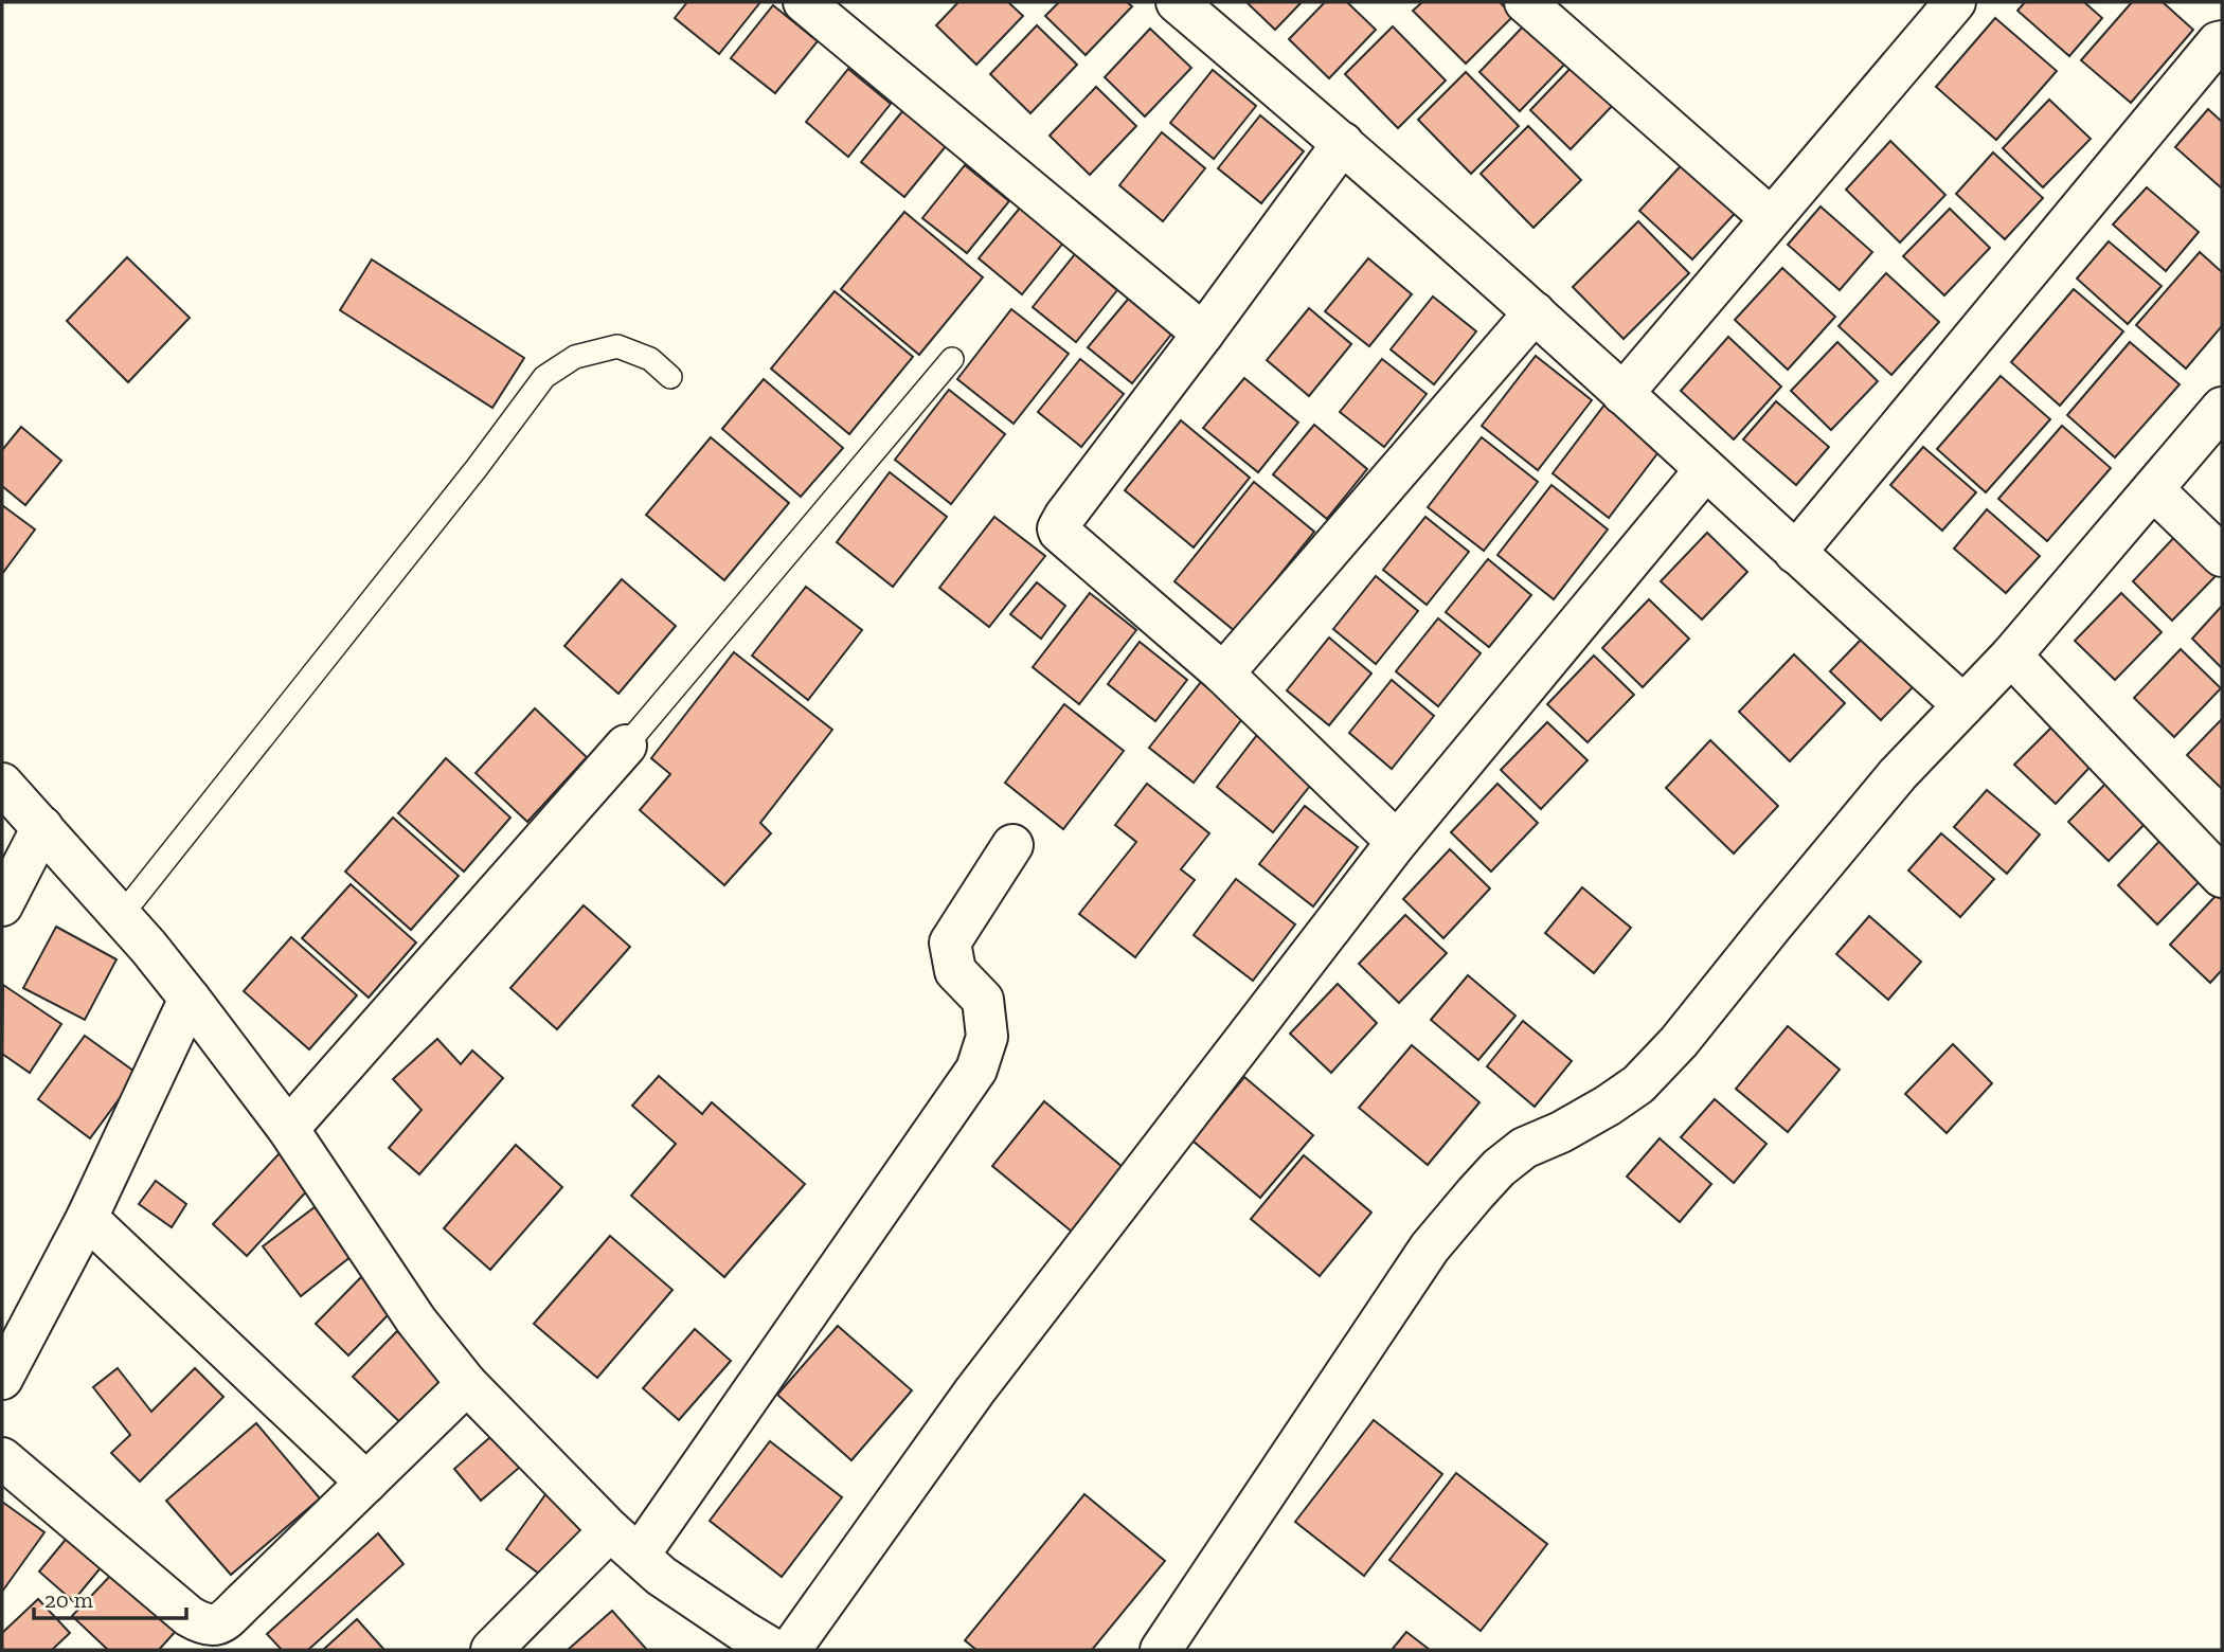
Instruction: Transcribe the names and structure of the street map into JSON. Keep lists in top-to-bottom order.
{
  "scale_bar": "20 m"
}
